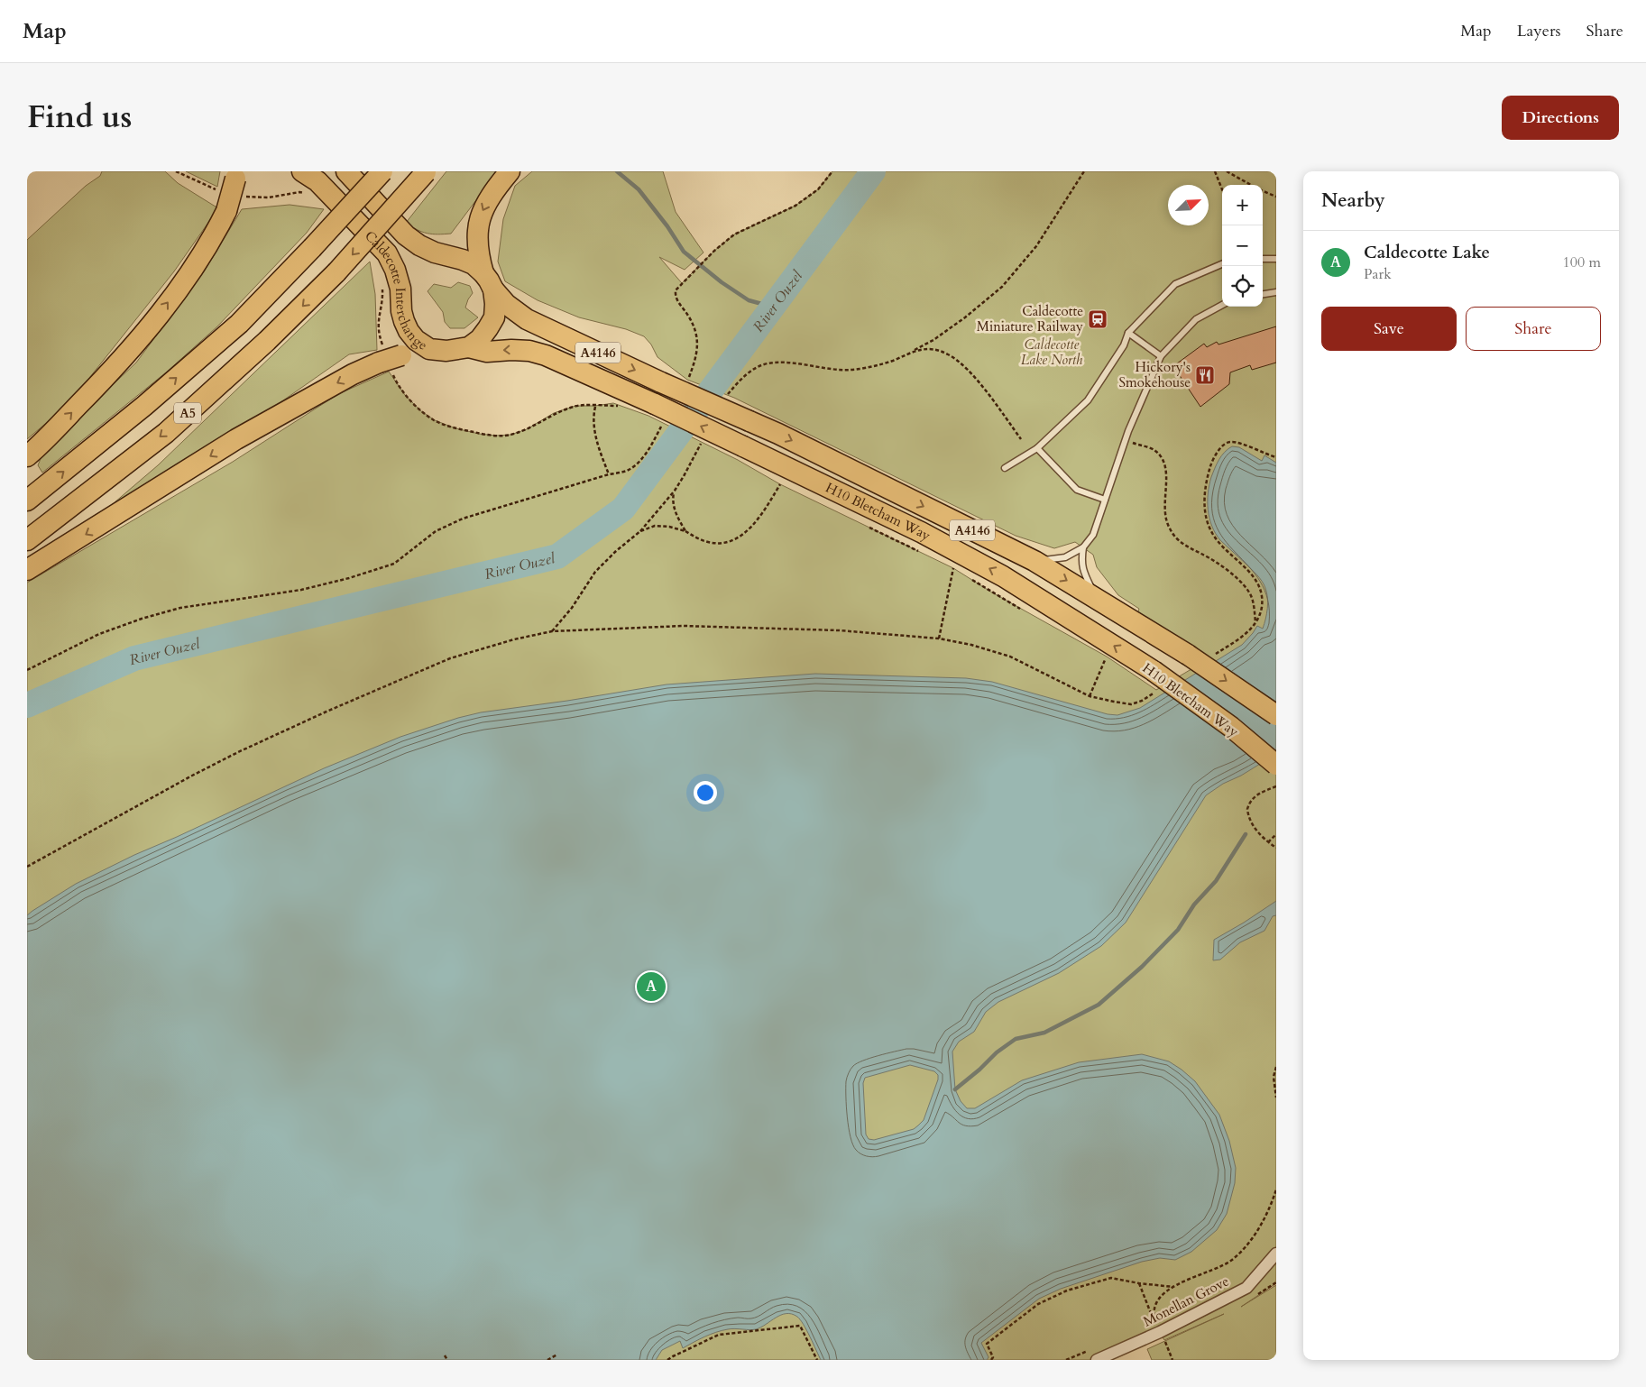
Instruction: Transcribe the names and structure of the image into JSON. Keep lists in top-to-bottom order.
{
  "streets": {
    "highway": [
      "Caldecotte Interchange",
      "A4146",
      "A5",
      "H10 Bletcham Way"
    ],
    "street": ["Monellan Grove"]
  },
  "crossings": [
    ["Caldecotte Interchange", "H10 Bletcham Way"]
  ],
  "water": ["River Ouzel"],
  "parks": ["Caldecotte Lake North"],
  "places": {
    "station": ["Caldecotte Miniature Railway"],
    "restaurant": ["Hickory's Smokehouse"]
  },
  "north": "top right",
  "page": {
    "header": "Map",
    "nav": ["Map", "Layers", "Share"],
    "title": "Find us",
    "buttons": [
      "Directions",
      ["Save", "Share"]
    ],
    "heading": "Nearby",
    "map_buttons": ["+", "−"],
    "list": [
      {
        "mark": "A",
        "name": "Caldecotte Lake",
        "note": "Park",
        "value": "100 m"
      }
    ],
    "pins": "A"
  }
}
